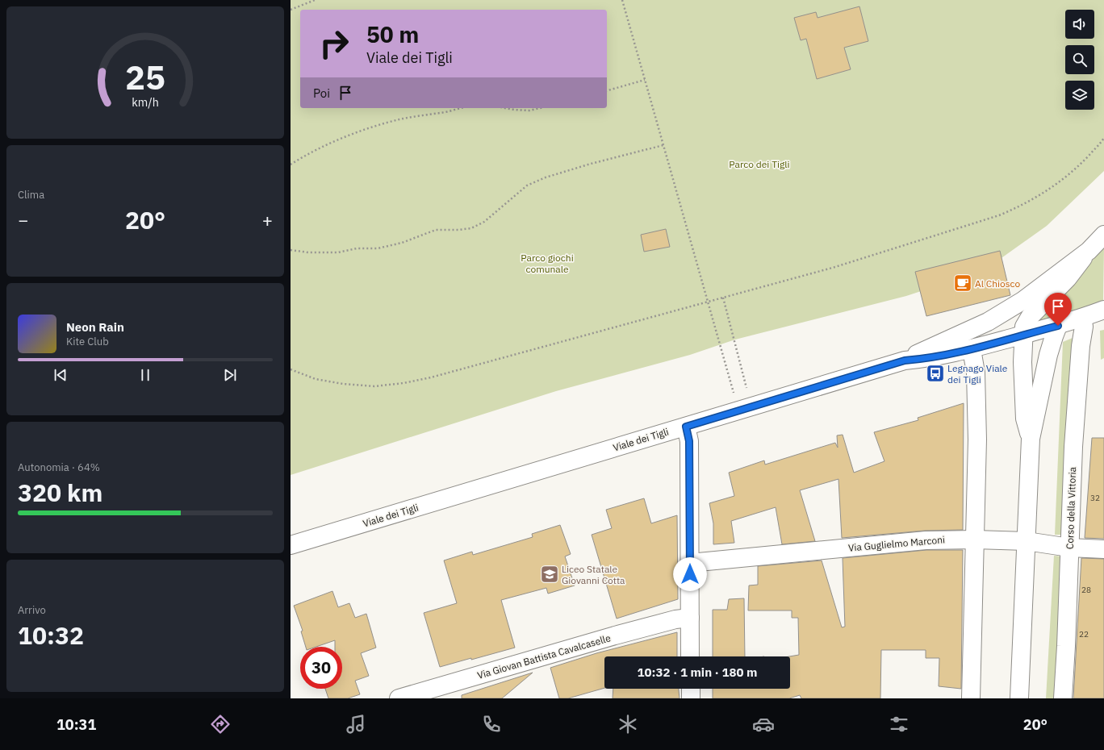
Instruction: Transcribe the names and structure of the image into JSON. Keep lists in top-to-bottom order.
{
  "streets": {
    "street": [
      "Viale dei Tigli",
      "Corso della Vittoria",
      "Via Guglielmo Marconi",
      "Via Giovan Battista Cavalcaselle"
    ]
  },
  "crossings": [
    ["Viale dei Tigli", "Corso della Vittoria"],
    ["Corso della Vittoria", "Via Guglielmo Marconi"]
  ],
  "parks": ["Parco dei Tigli", "Parco giochi comunale"],
  "places": {
    "cafe": ["Al Chiosco"],
    "bus stop": ["Legnago Viale dei Tigli"],
    "school or university": ["Liceo Statale Giovanni Cotta"]
  },
  "house_numbers": ["32", "28", "22"],
  "page": {
    "turn": ["50 m", "Viale dei Tigli"],
    "then": "Poi",
    "tile": [
      "Clima",
      ["Autonomia · 64%", "320 km"],
      ["Arrivo", "10:32"]
    ],
    "heat": ["−", "20°", "+"],
    "song": ["Neon Rain", "Kite Club"],
    "limit": "30",
    "trip": "10:32 · 1 min · 180 m",
    "tabs": ["10:31", "20°"],
    "gauge": ["25", "km/h"]
  }
}
